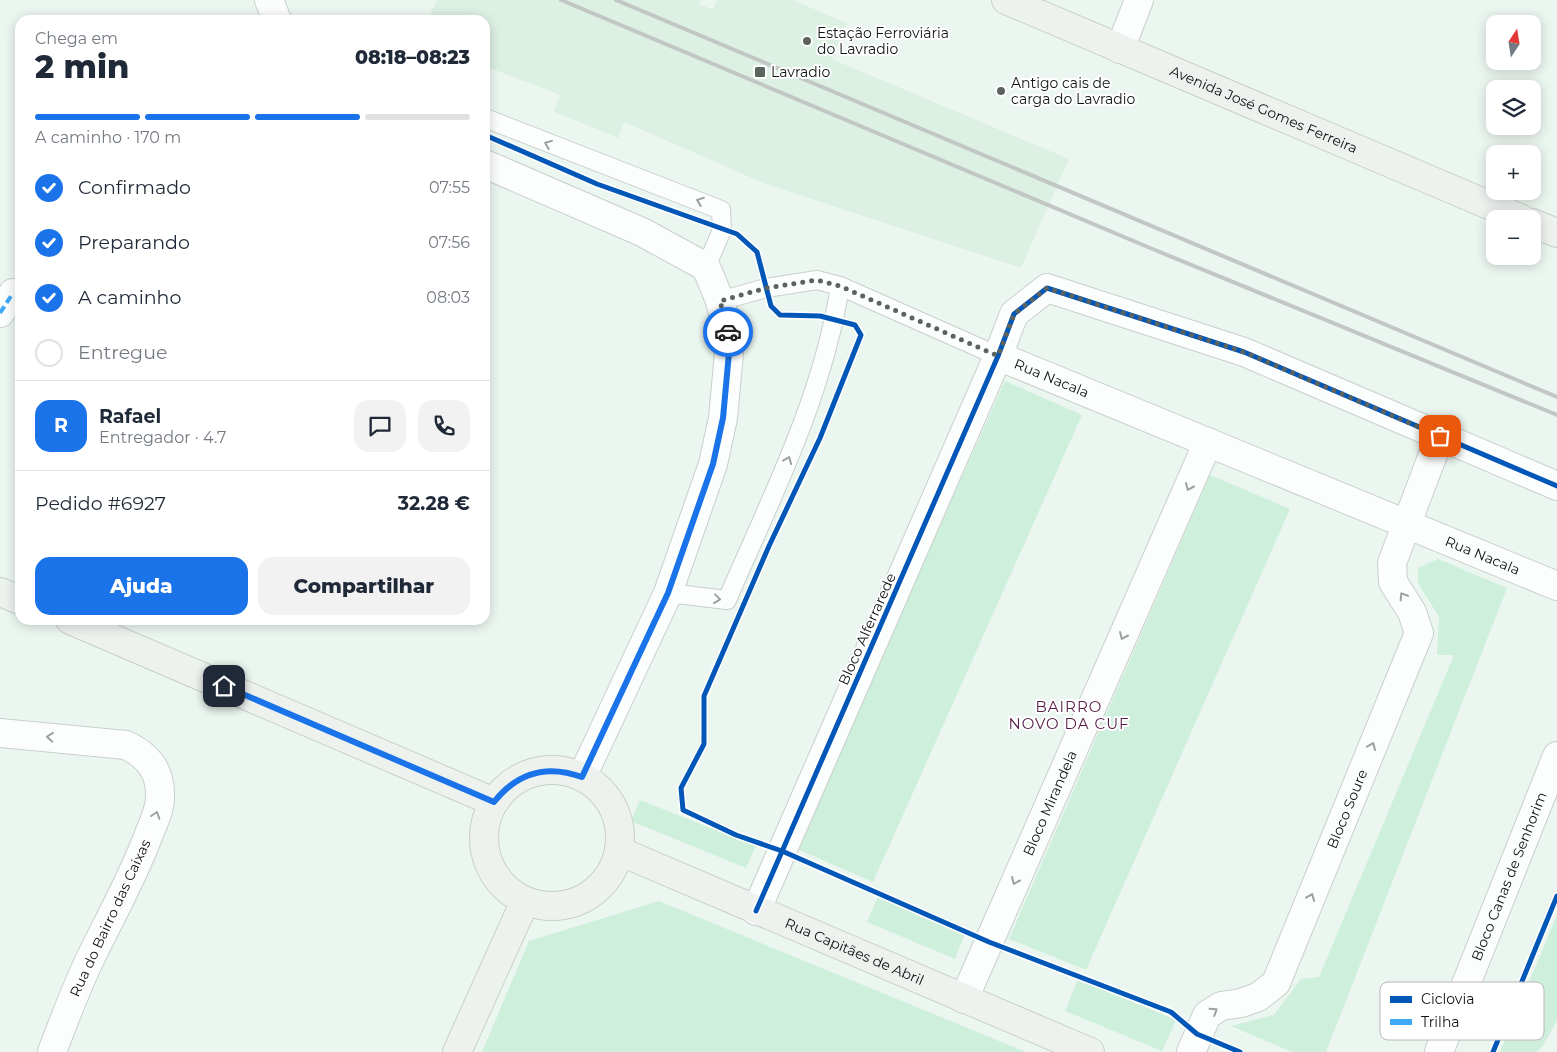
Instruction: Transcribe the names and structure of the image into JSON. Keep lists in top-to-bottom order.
{
  "streets": {
    "street": [
      "Avenida José Gomes Ferreira",
      "Rua Nacala",
      "Bloco Alferrarede",
      "Bloco Mirandela",
      "Bloco Soure",
      "Bloco Canas de Senhorim",
      "Rua do Bairro das Caixas",
      "Rua Capitães de Abril"
    ]
  },
  "crossings": [
    ["Rua Nacala", "Bloco Alferrarede"],
    ["Rua Nacala", "Bloco Mirandela"],
    ["Rua Nacala", "Bloco Soure"],
    ["Bloco Alferrarede", "Rua Capitães de Abril"],
    ["Bloco Mirandela", "Rua Capitães de Abril"]
  ],
  "one_way": ["Bloco Mirandela", "Bloco Soure"],
  "districts": ["BAIRRO NOVO DA CUF"],
  "places": {
    "other": ["Estação Ferroviária do Lavradio", "Antigo cais de carga do Lavradio"],
    "transit": ["Lavradio"]
  },
  "legend": ["Ciclovia", "Trilha"],
  "north": "top",
  "page": {
    "map_buttons": ["+", "−"],
    "heading": ["2 min", "Chega em", "08:18–08:23"],
    "panel": [
      "Rafael",
      "Entregador · 4.7",
      "Pedido #6927",
      "32.28 €"
    ],
    "bar": "A caminho · 170 m",
    "list": [
      ["Confirmado", "07:55"],
      ["Preparando", "07:56"],
      ["A caminho", "08:03"],
      "Entregue"
    ],
    "round": "R",
    "buttons": ["Ajuda", "Compartilhar"]
  }
}
